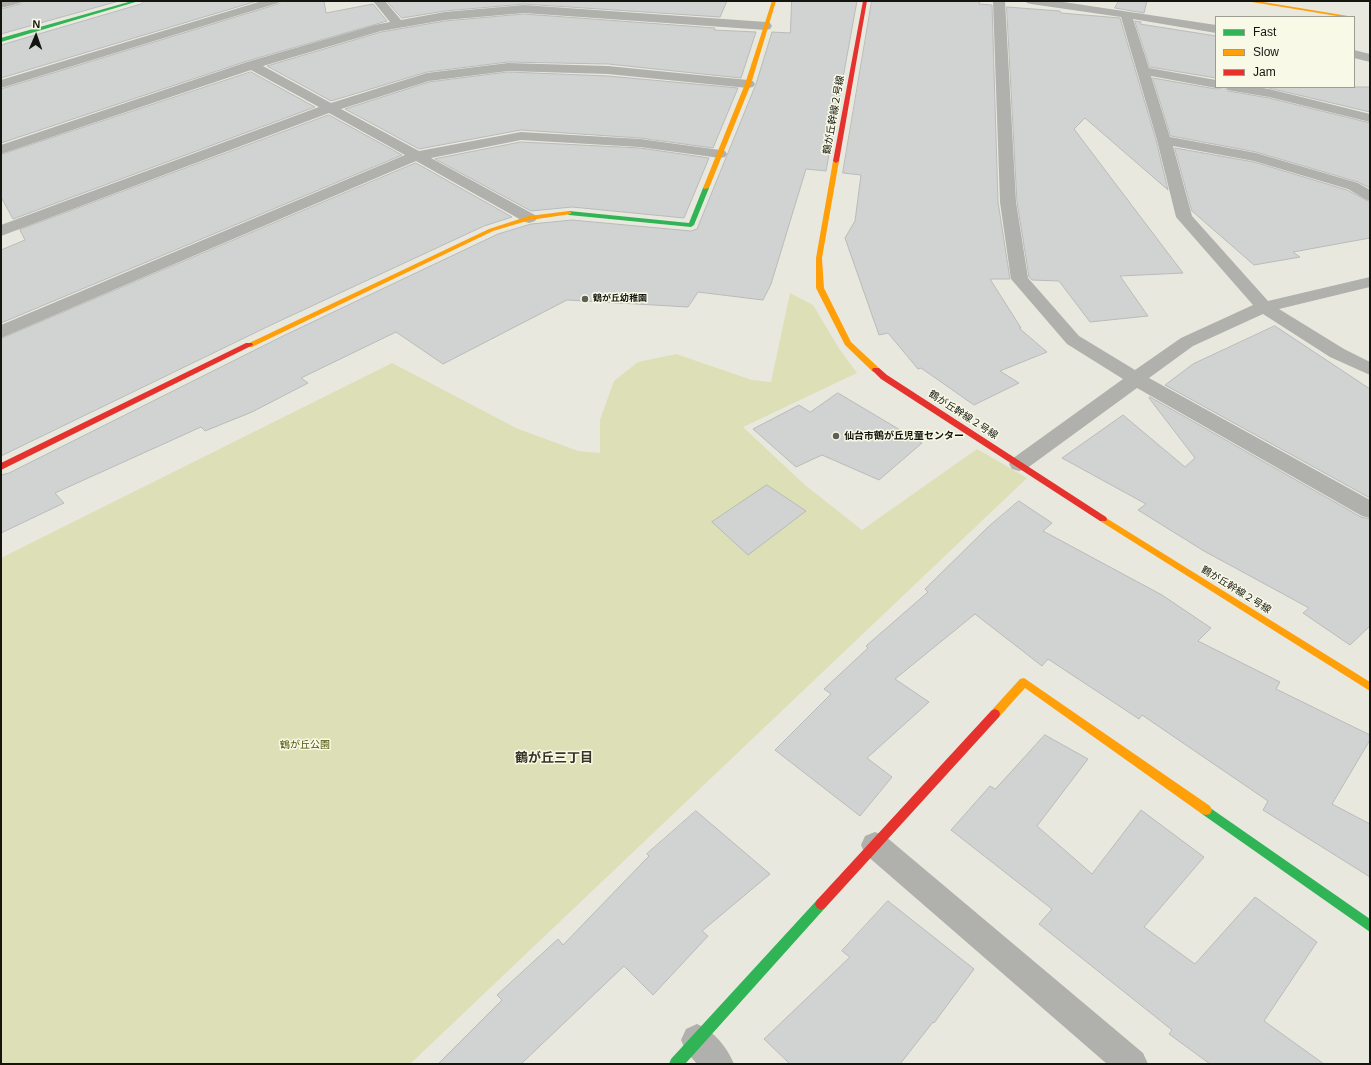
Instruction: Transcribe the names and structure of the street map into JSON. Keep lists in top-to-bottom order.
{
  "streets": {
    "street": ["鶴が丘幹線２号線"]
  },
  "districts": ["鶴が丘三丁目"],
  "parks": ["鶴が丘公園"],
  "places": ["鶴が丘幼稚園", "仙台市鶴が丘児童センター"],
  "legend": ["Fast", "Slow", "Jam"],
  "north": "top"
}
